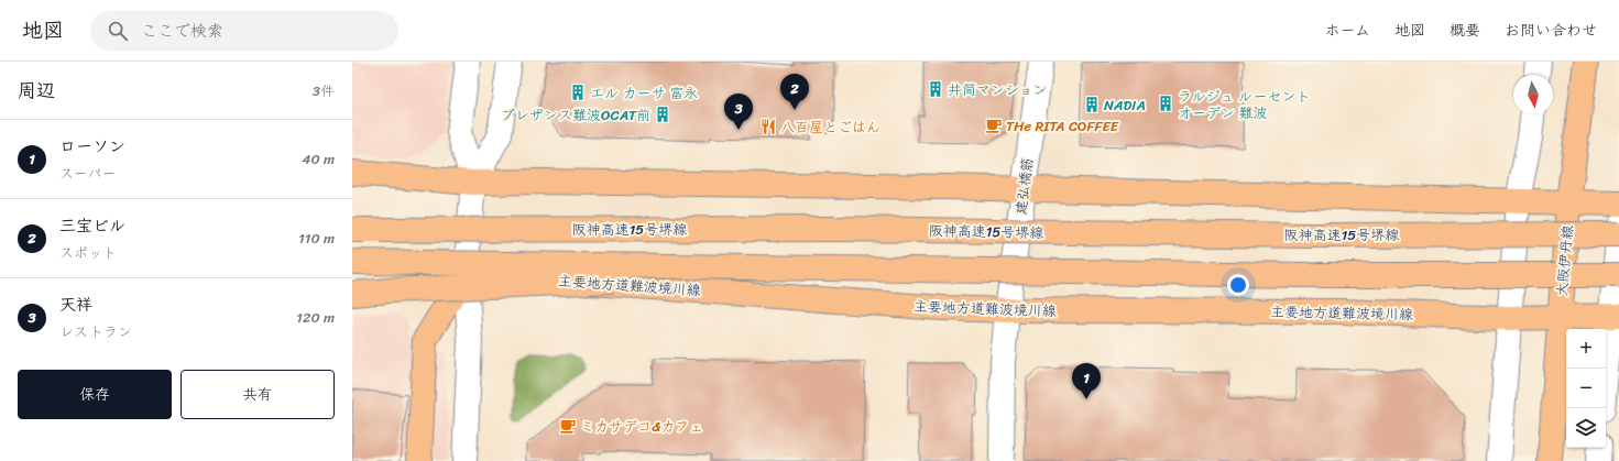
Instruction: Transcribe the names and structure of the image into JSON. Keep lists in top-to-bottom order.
{
  "streets": {
    "main road": ["阪神高速15号堺線", "大阪伊丹線", "主要地方道難波境川線"],
    "street": ["建弘橋筋"]
  },
  "crossings": [
    ["建弘橋筋", "主要地方道難波境川線"],
    ["大阪伊丹線", "主要地方道難波境川線"]
  ],
  "places": {
    "building": [
      "井筒マンション",
      "エル カーサ 富永",
      "ラルジュ ルーセント オーデン 難波",
      "NADIA",
      "プレザンス難波OCAT前"
    ],
    "cafe": ["THe RITA COFFEE", "ミカサデコ&カフェ"],
    "restaurant": ["八百屋とごはん"]
  },
  "north": "bottom",
  "page": {
    "header": "地図",
    "search": "ここで検索",
    "nav": [
      "ホーム",
      "地図",
      "概要",
      "お問い合わせ"
    ],
    "heading": ["周辺", "3件"],
    "pins": ["2", "3", "1"],
    "list": [
      {
        "mark": "1",
        "name": "ローソン",
        "note": "スーパー",
        "value": "40 m"
      },
      {
        "mark": "2",
        "name": "三宝ビル",
        "note": "スポット",
        "value": "110 m"
      },
      {
        "mark": "3",
        "name": "天祥",
        "note": "レストラン",
        "value": "120 m"
      }
    ],
    "map_buttons": ["+", "−"],
    "buttons": ["保存", "共有"]
  }
}
